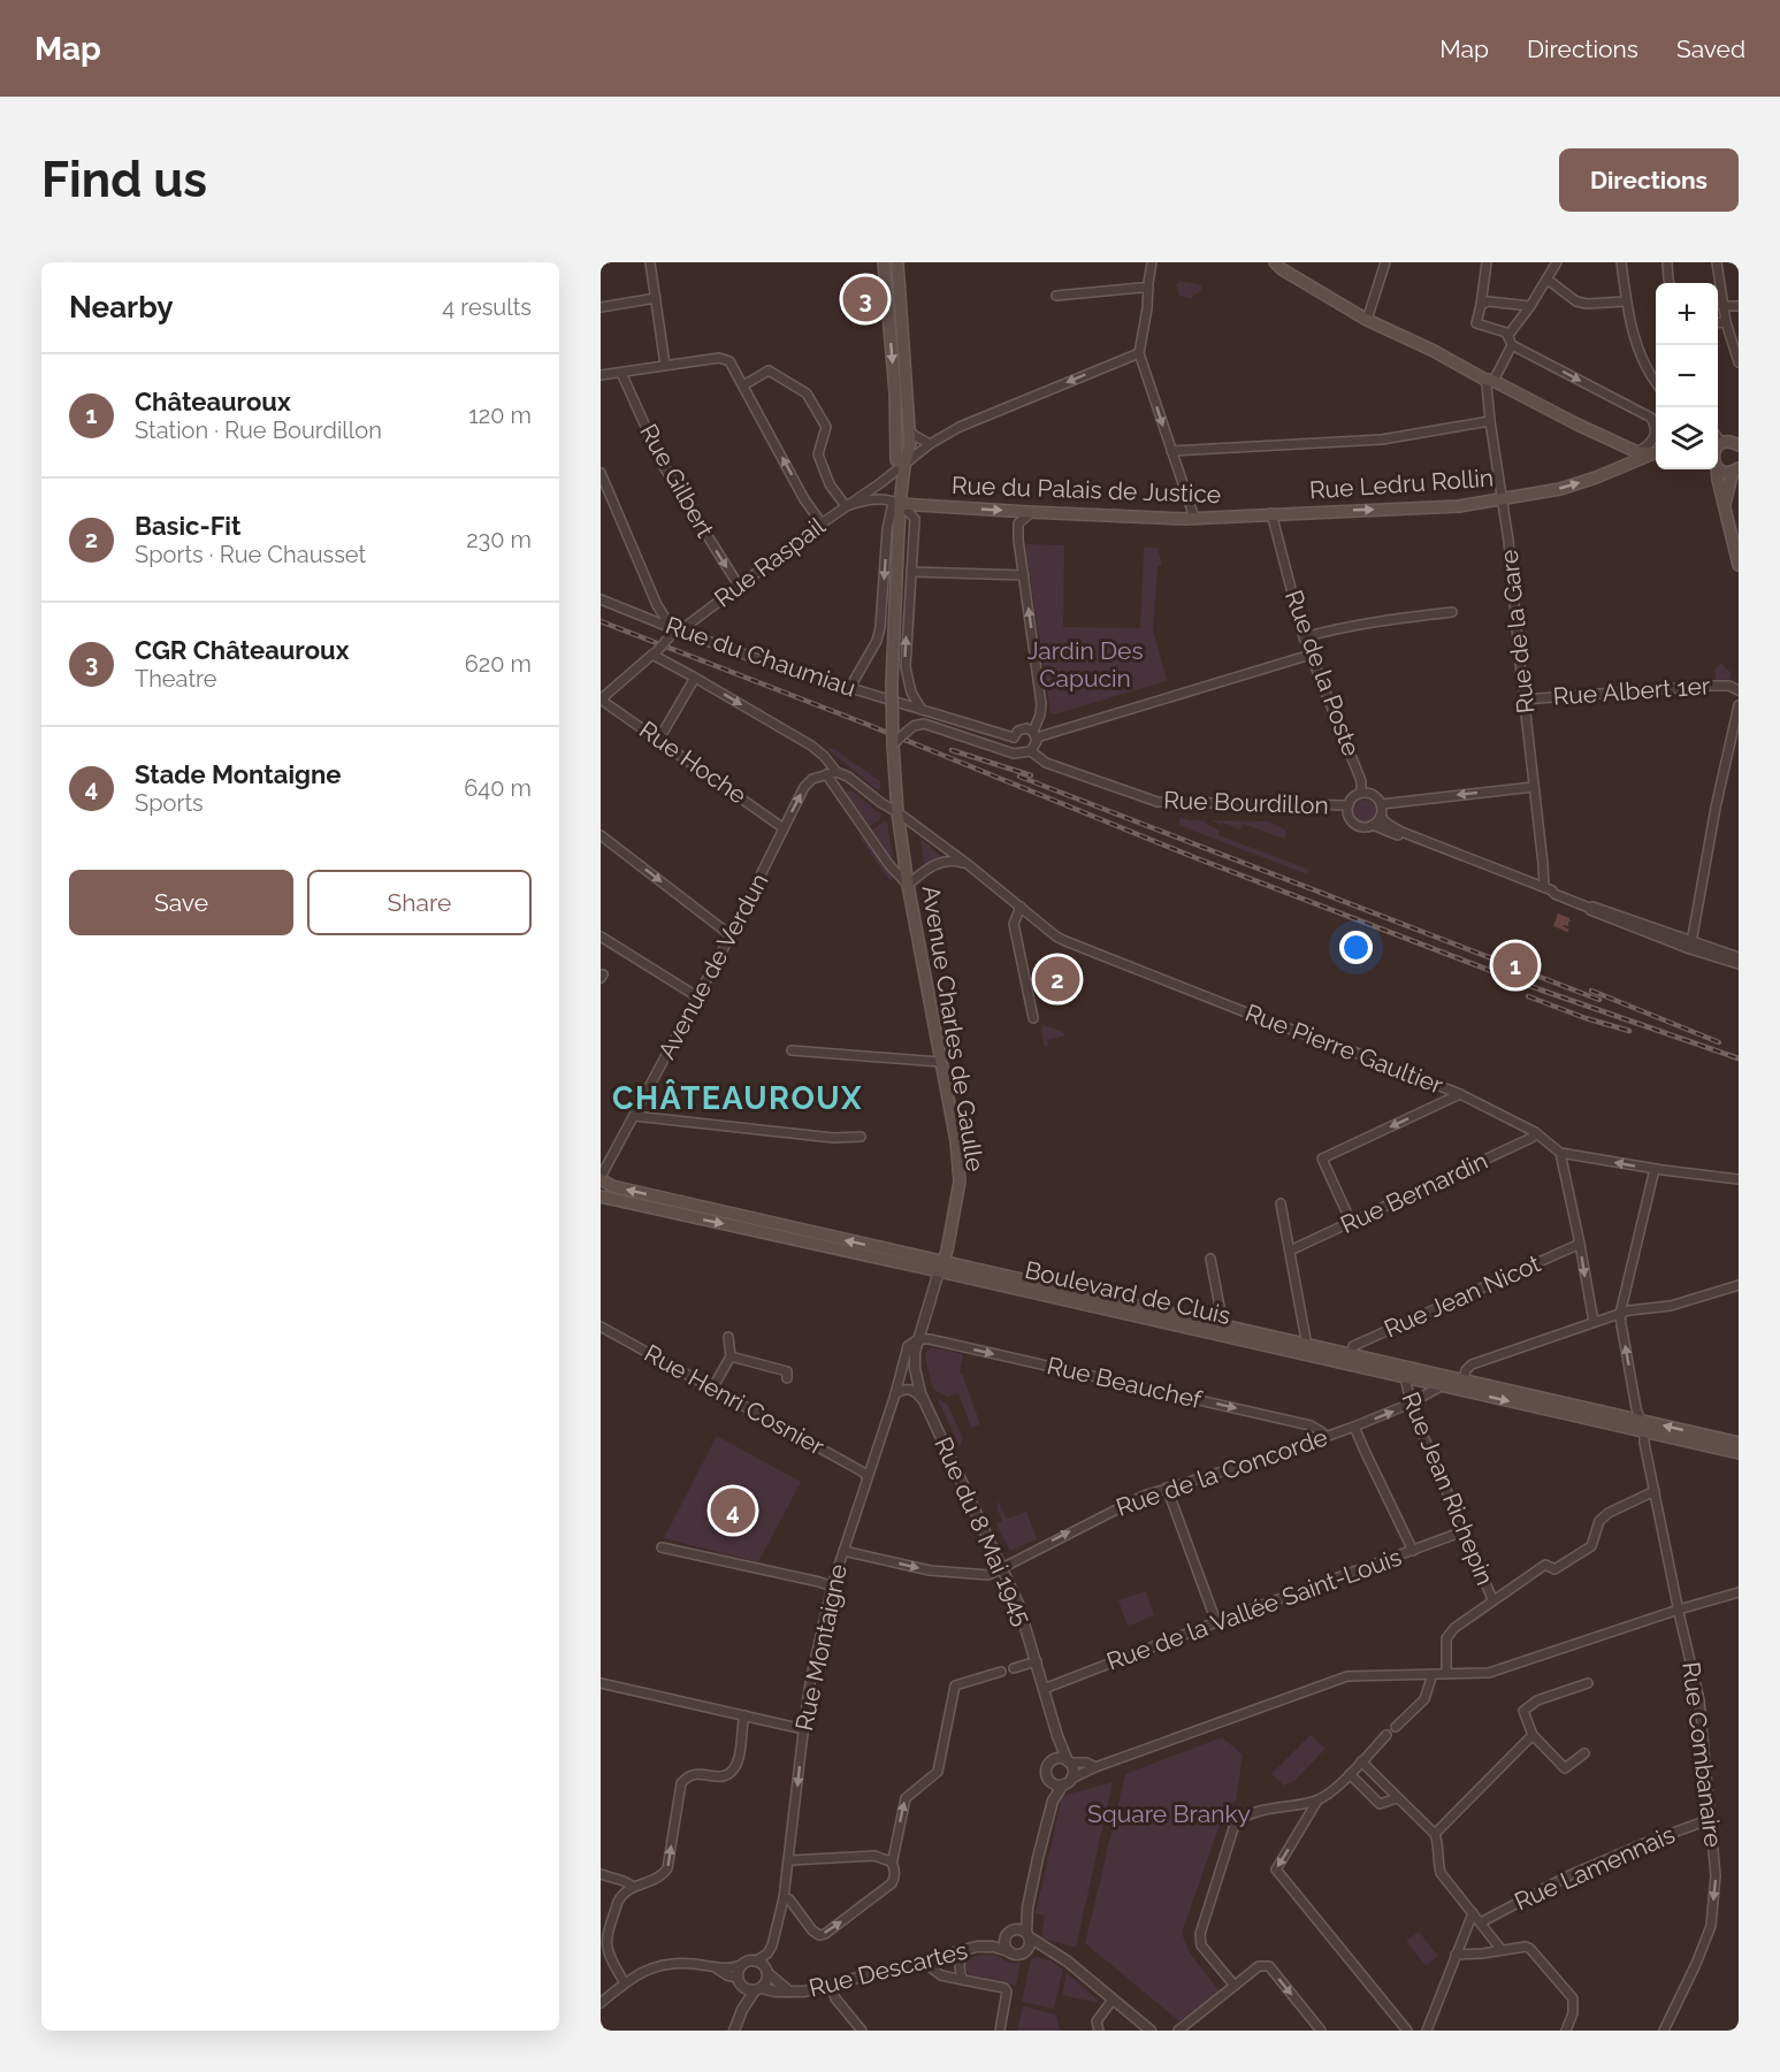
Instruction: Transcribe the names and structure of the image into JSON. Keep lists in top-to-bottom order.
{
  "streets": {
    "main road": [
      "Rue Ledru Rollin",
      "Rue du Palais de Justice",
      "Avenue Charles de Gaulle",
      "Boulevard de Cluis"
    ],
    "street": [
      "Rue Gilbert",
      "Rue Raspail",
      "Rue de la Gare",
      "Rue du Chaumiau",
      "Rue de la Poste",
      "Rue Albert 1er",
      "Rue Hoche",
      "Rue Bourdillon",
      "Avenue de Verdun",
      "Rue Pierre Gaultier",
      "Rue Bernardin",
      "Rue Jean Nicot",
      "Rue Beauchef",
      "Rue Henri Cosnier",
      "Rue de la Concorde",
      "Rue Jean Richepin",
      "Rue du 8 Mai 1945",
      "Rue de la Vallée Saint-Louis",
      "Rue Montaigne",
      "Rue Combanaire",
      "Rue Lamennais",
      "Rue Descartes"
    ]
  },
  "crossings": [
    ["Rue Gilbert", "Rue Raspail"],
    ["Rue Ledru Rollin", "Rue du Palais de Justice"],
    ["Rue Ledru Rollin", "Rue de la Gare"],
    ["Rue Ledru Rollin", "Rue de la Poste"],
    ["Rue du Palais de Justice", "Rue Raspail"],
    ["Rue du Palais de Justice", "Rue de la Poste"],
    ["Rue du Palais de Justice", "Avenue Charles de Gaulle"],
    ["Rue Raspail", "Rue du Chaumiau"],
    ["Rue Raspail", "Rue Hoche"],
    ["Rue Raspail", "Avenue Charles de Gaulle"],
    ["Rue Raspail", "Rue Pierre Gaultier"],
    ["Rue de la Gare", "Rue Albert 1er"],
    ["Rue de la Poste", "Rue Bourdillon"],
    ["Rue Hoche", "Avenue de Verdun"],
    ["Rue Bourdillon", "Avenue Charles de Gaulle"],
    ["Avenue de Verdun", "Rue Pierre Gaultier"],
    ["Avenue de Verdun", "Boulevard de Cluis"],
    ["Avenue Charles de Gaulle", "Rue Pierre Gaultier"],
    ["Avenue Charles de Gaulle", "Boulevard de Cluis"],
    ["Avenue Charles de Gaulle", "Rue du 8 Mai 1945"],
    ["Rue Pierre Gaultier", "Rue Bernardin"],
    ["Boulevard de Cluis", "Rue Jean Nicot"],
    ["Boulevard de Cluis", "Rue de la Concorde"],
    ["Boulevard de Cluis", "Rue Jean Richepin"],
    ["Boulevard de Cluis", "Rue du 8 Mai 1945"],
    ["Boulevard de Cluis", "Rue Combanaire"],
    ["Rue Beauchef", "Rue de la Concorde"],
    ["Rue Beauchef", "Rue du 8 Mai 1945"],
    ["Rue Beauchef", "Rue Montaigne"],
    ["Rue Henri Cosnier", "Rue Montaigne"],
    ["Rue de la Concorde", "Rue Jean Richepin"],
    ["Rue de la Concorde", "Rue du 8 Mai 1945"],
    ["Rue de la Concorde", "Rue Montaigne"],
    ["Rue Jean Richepin", "Rue de la Vallée Saint-Louis"],
    ["Rue du 8 Mai 1945", "Rue de la Vallée Saint-Louis"],
    ["Rue du 8 Mai 1945", "Rue Montaigne"],
    ["Rue Montaigne", "Rue Descartes"],
    ["Rue Combanaire", "Rue Lamennais"]
  ],
  "one_way": [
    "Rue Ledru Rollin",
    "Rue du Palais de Justice",
    "Rue Beauchef",
    "Rue de la Concorde"
  ],
  "districts": ["CHÂTEAUROUX"],
  "parks": ["Jardin Des Capucin", "Square Branky"],
  "page": {
    "header": "Map",
    "nav": ["Map", "Directions", "Saved"],
    "buttons": [
      "Directions",
      ["Save", "Share"]
    ],
    "title": "Find us",
    "heading": ["Nearby", "4 results"],
    "pins": [
      "3",
      "1",
      "2",
      "4"
    ],
    "map_buttons": ["+", "−"],
    "list": [
      {
        "mark": "1",
        "name": "Châteauroux",
        "note": "Station · Rue Bourdillon",
        "value": "120 m"
      },
      {
        "mark": "2",
        "name": "Basic-Fit",
        "note": "Sports · Rue Chausset",
        "value": "230 m"
      },
      {
        "mark": "3",
        "name": "CGR Châteauroux",
        "note": "Theatre",
        "value": "620 m"
      },
      {
        "mark": "4",
        "name": "Stade Montaigne",
        "note": "Sports",
        "value": "640 m"
      }
    ]
  }
}
